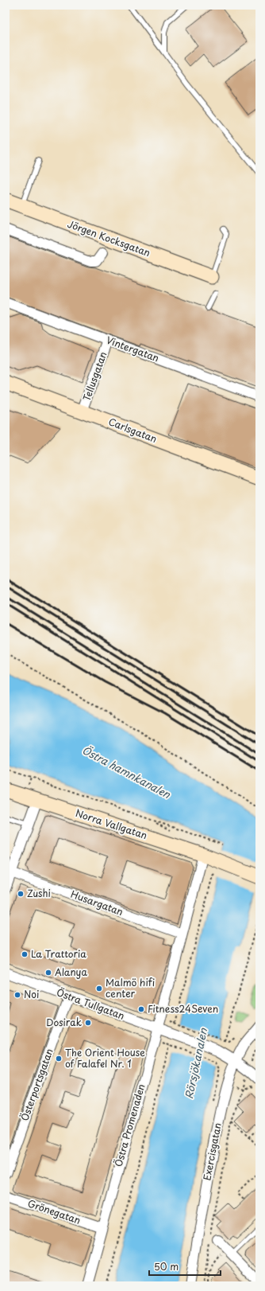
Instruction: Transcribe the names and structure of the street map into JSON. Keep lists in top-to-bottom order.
{
  "streets": {
    "street": [
      "Jörgen Kocksgatan",
      "Vintergatan",
      "Tellusgatan",
      "Carlsgatan",
      "Norra Vallgatan",
      "Husargatan",
      "Östra Tullgatan",
      "Österportsgatan",
      "Östra Promenaden",
      "Exercisgatan",
      "Grönegatan"
    ]
  },
  "crossings": [
    ["Vintergatan", "Tellusgatan"],
    ["Tellusgatan", "Carlsgatan"],
    ["Norra Vallgatan", "Östra Promenaden"],
    ["Husargatan", "Östra Promenaden"],
    ["Östra Tullgatan", "Österportsgatan"],
    ["Östra Tullgatan", "Östra Promenaden"],
    ["Östra Tullgatan", "Exercisgatan"],
    ["Östra Promenaden", "Grönegatan"]
  ],
  "water": ["Östra hamnkanalen", "Rörsjökanalen"],
  "places": [
    "Zushi",
    "La Trattoria",
    "Alanya",
    "Malmö hifi center",
    "Noi",
    "Fitness24Seven",
    "Dosirak",
    "The Orient House of Falafel Nr. 1"
  ],
  "scale_bar": "50 m"
}
